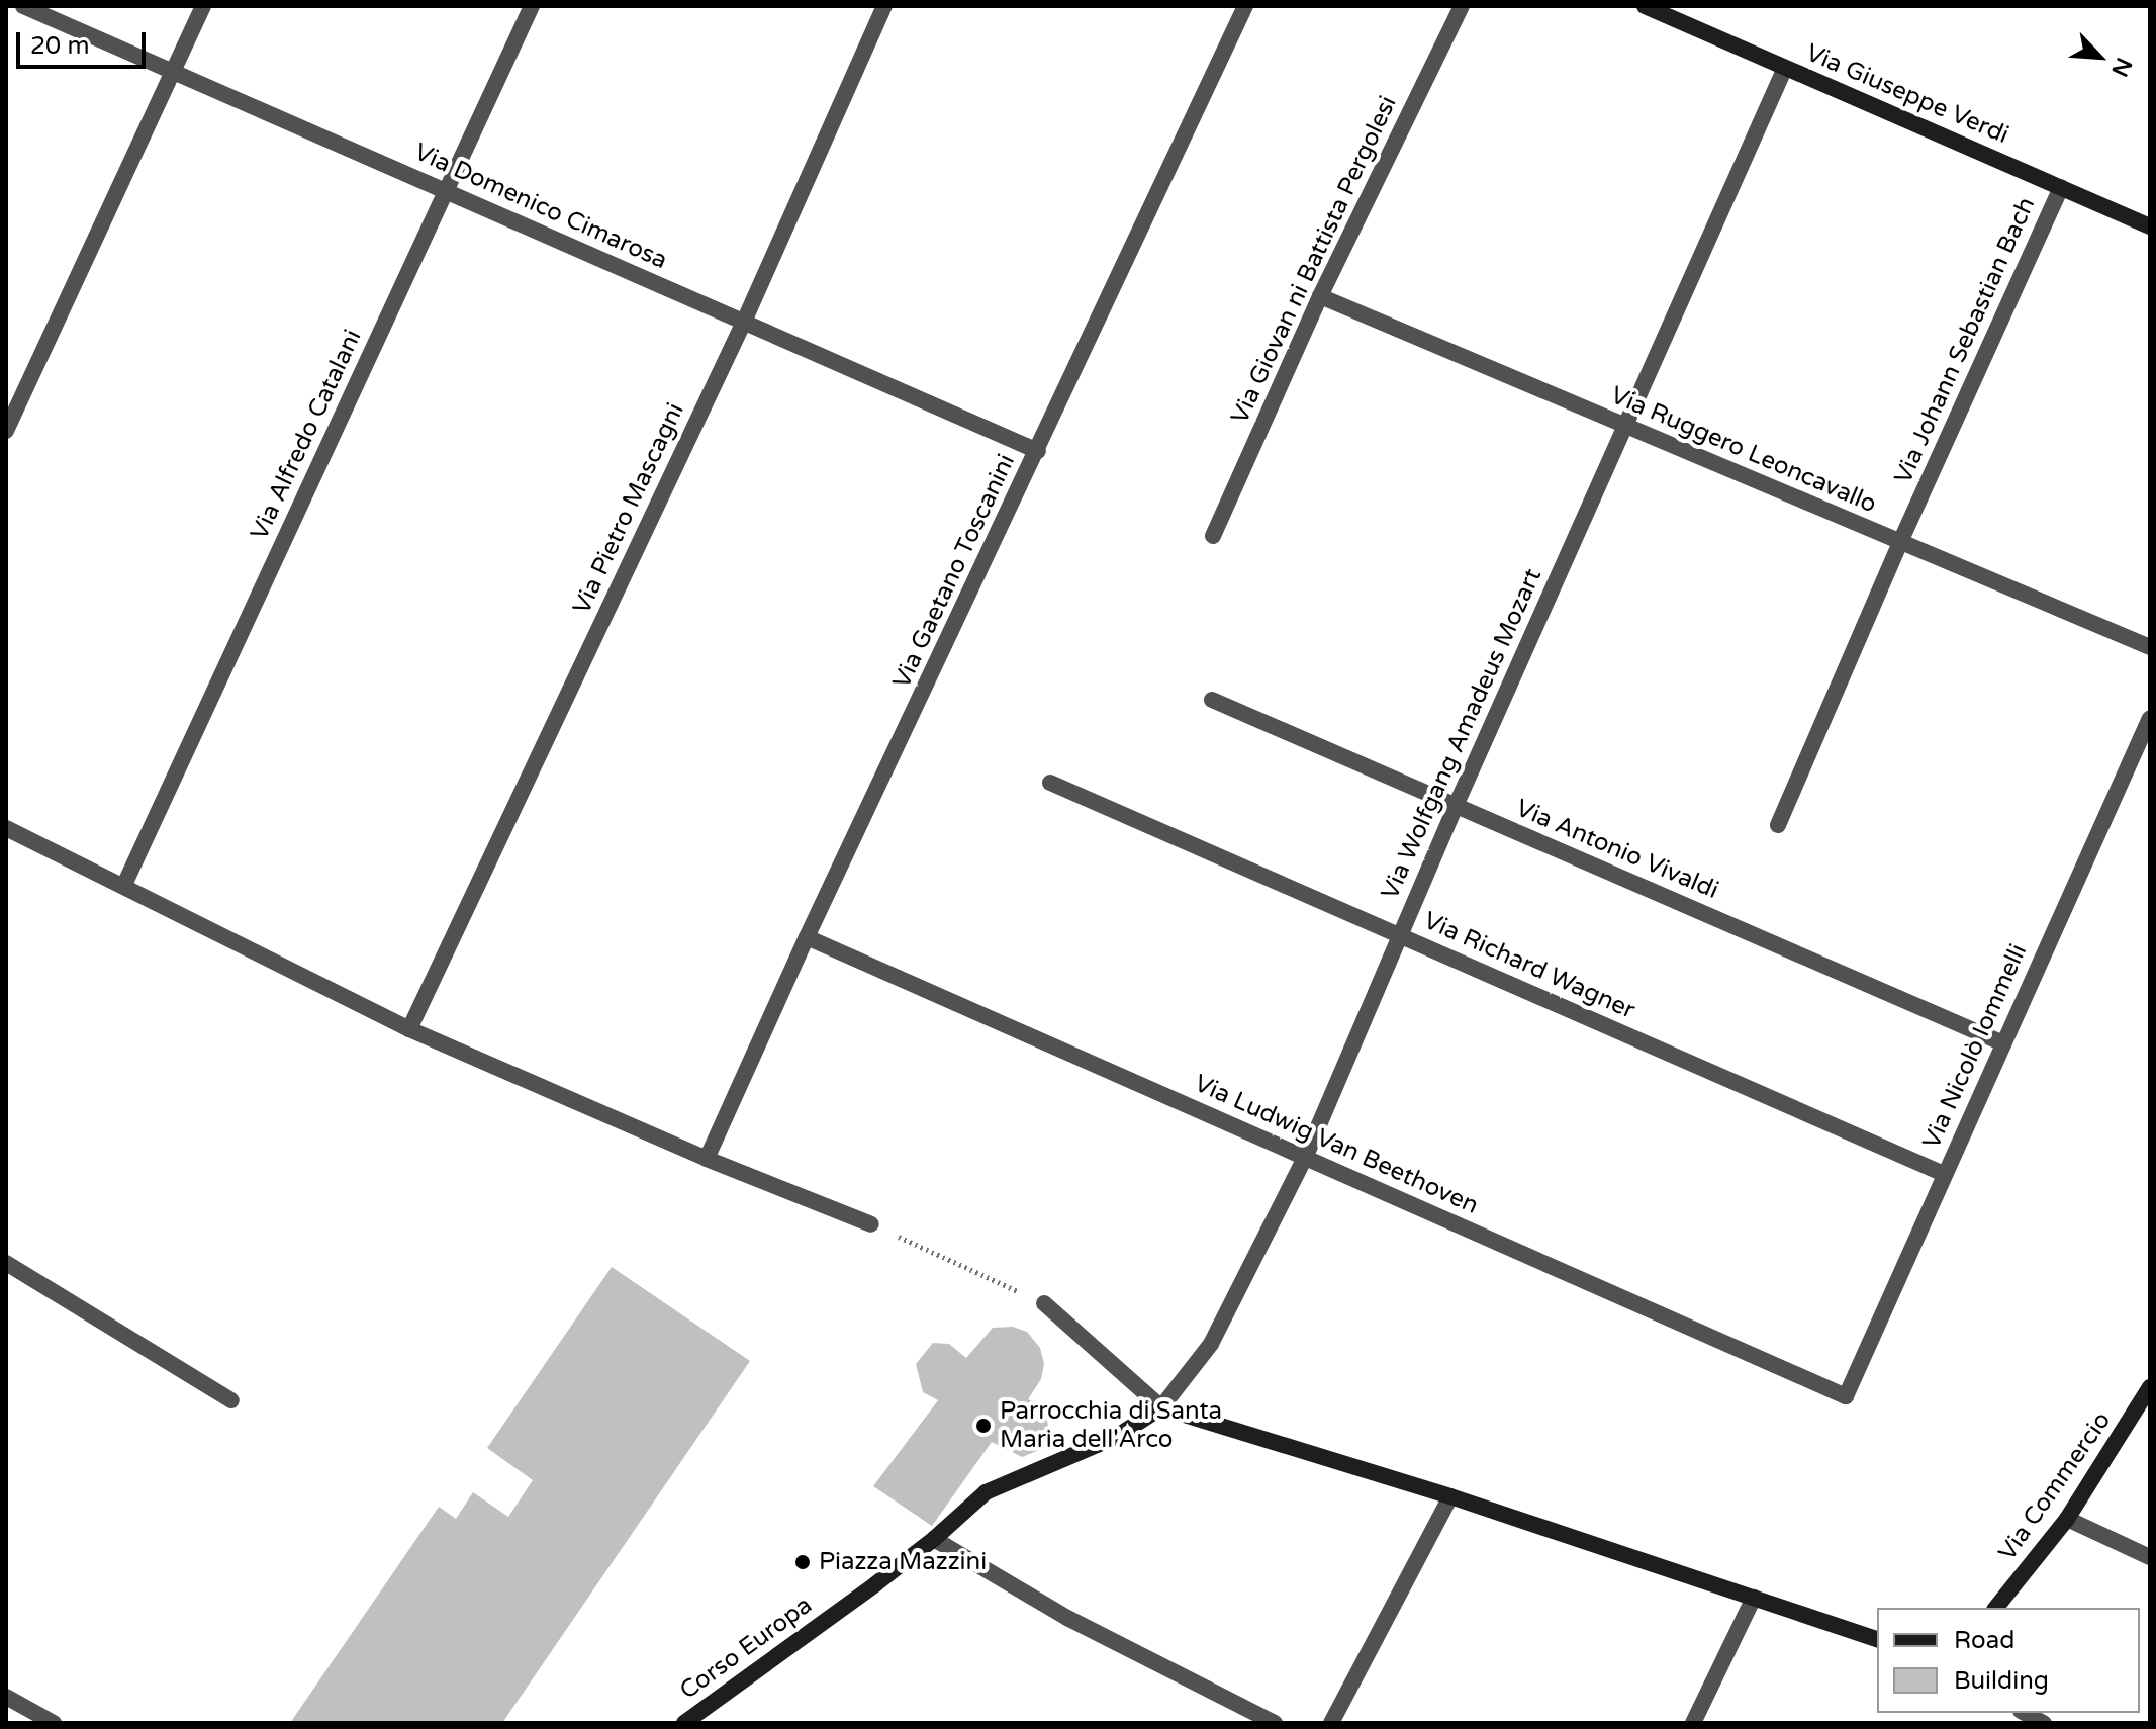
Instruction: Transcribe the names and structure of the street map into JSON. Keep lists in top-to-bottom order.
{
  "streets": {
    "street": [
      "Via Giuseppe Verdi",
      "Via Domenico Cimarosa",
      "Via Giovan ni Battista Pergolesi",
      "Via Johann Sebastian Bach",
      "Via Alfredo Catalani",
      "Via Ruggero Leoncavallo",
      "Via Pietro Mascagni",
      "Via Gaetano Toscanini",
      "Via Wolfgang Amadeus Mozart",
      "Via Antonio Vivaldi",
      "Via Richard Wagner",
      "Via Nicolò Iommelli",
      "Via Ludwig Van Beethoven",
      "Via Commercio",
      "Corso Europa"
    ]
  },
  "crossings": [
    ["Via Giuseppe Verdi", "Via Johann Sebastian Bach"],
    ["Via Giuseppe Verdi", "Via Wolfgang Amadeus Mozart"],
    ["Via Domenico Cimarosa", "Via Alfredo Catalani"],
    ["Via Domenico Cimarosa", "Via Pietro Mascagni"],
    ["Via Domenico Cimarosa", "Via Gaetano Toscanini"],
    ["Via Giovan ni Battista Pergolesi", "Via Ruggero Leoncavallo"],
    ["Via Johann Sebastian Bach", "Via Ruggero Leoncavallo"],
    ["Via Ruggero Leoncavallo", "Via Wolfgang Amadeus Mozart"],
    ["Via Gaetano Toscanini", "Via Ludwig Van Beethoven"],
    ["Via Wolfgang Amadeus Mozart", "Via Antonio Vivaldi"],
    ["Via Wolfgang Amadeus Mozart", "Via Richard Wagner"],
    ["Via Wolfgang Amadeus Mozart", "Via Ludwig Van Beethoven"],
    ["Via Wolfgang Amadeus Mozart", "Corso Europa"],
    ["Via Antonio Vivaldi", "Via Nicolò Iommelli"],
    ["Via Richard Wagner", "Via Nicolò Iommelli"],
    ["Via Nicolò Iommelli", "Via Ludwig Van Beethoven"]
  ],
  "places": ["Parrocchia di Santa Maria dell'Arco", "Piazza Mazzini"],
  "legend": ["Road", "Building"],
  "scale_bar": "20 m",
  "north": "bottom right"
}
